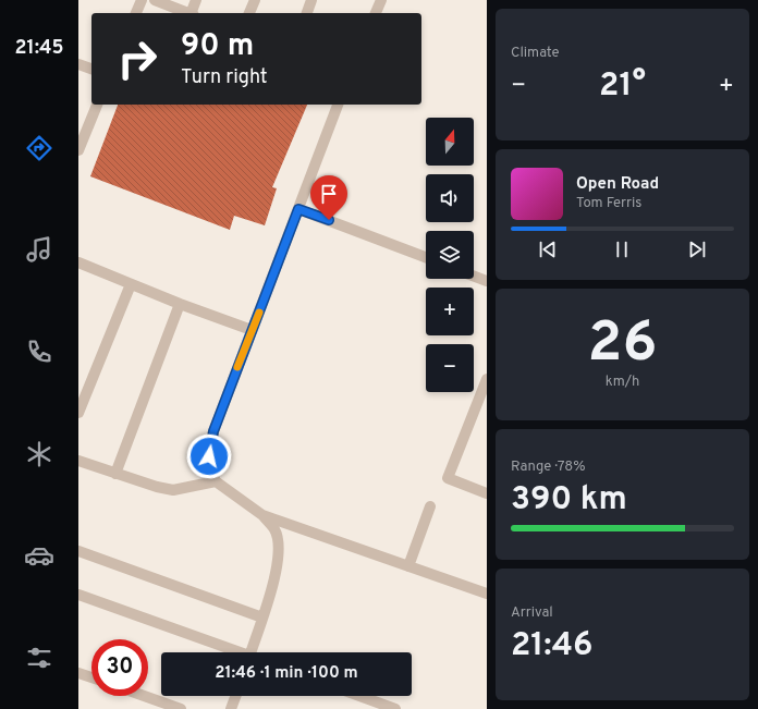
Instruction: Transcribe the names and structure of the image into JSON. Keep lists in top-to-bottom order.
{
  "north": "top",
  "page": {
    "tabs": "21:45",
    "tile": [
      "Climate",
      ["26", "km/h"],
      ["Range · 78%", "390 km"],
      ["Arrival", "21:46"]
    ],
    "turn": ["90 m", "Turn right"],
    "heat": ["−", "21°", "+"],
    "map_buttons": ["+", "−"],
    "song": ["Open Road", "Tom Ferris"],
    "limit": "30",
    "trip": "21:46 · 1 min · 100 m"
  }
}
